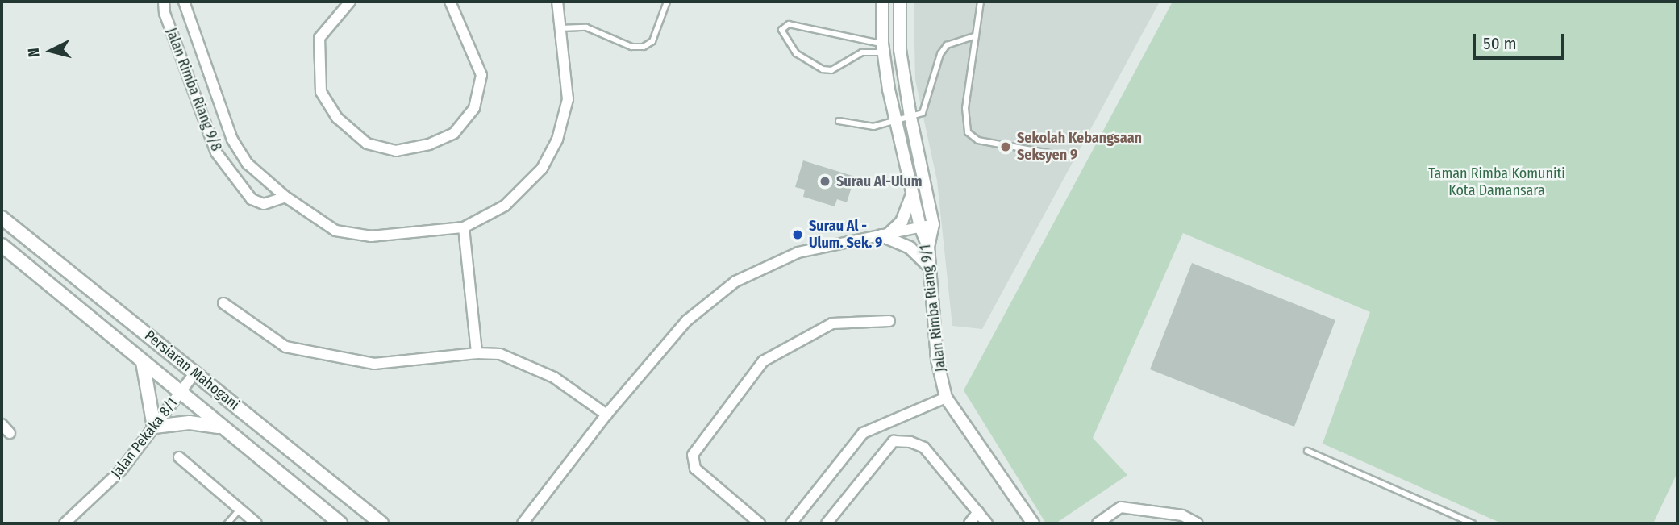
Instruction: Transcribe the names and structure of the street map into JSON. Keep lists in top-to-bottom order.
{
  "streets": {
    "main road": ["Persiaran Mahogani"],
    "street": ["Jalan Rimba Riang 9/8", "Jalan Rimba Riang 9/1", "Jalan Pekaka 8/1"]
  },
  "crossings": [
    ["Persiaran Mahogani", "Jalan Pekaka 8/1"]
  ],
  "parks": ["Taman Rimba Komuniti Kota Damansara"],
  "places": ["Sekolah Kebangsaan Seksyen 9", "Surau Al-Ulum", "Surau Al - Ulum. Sek. 9"],
  "scale_bar": "50 m",
  "north": "left"
}
